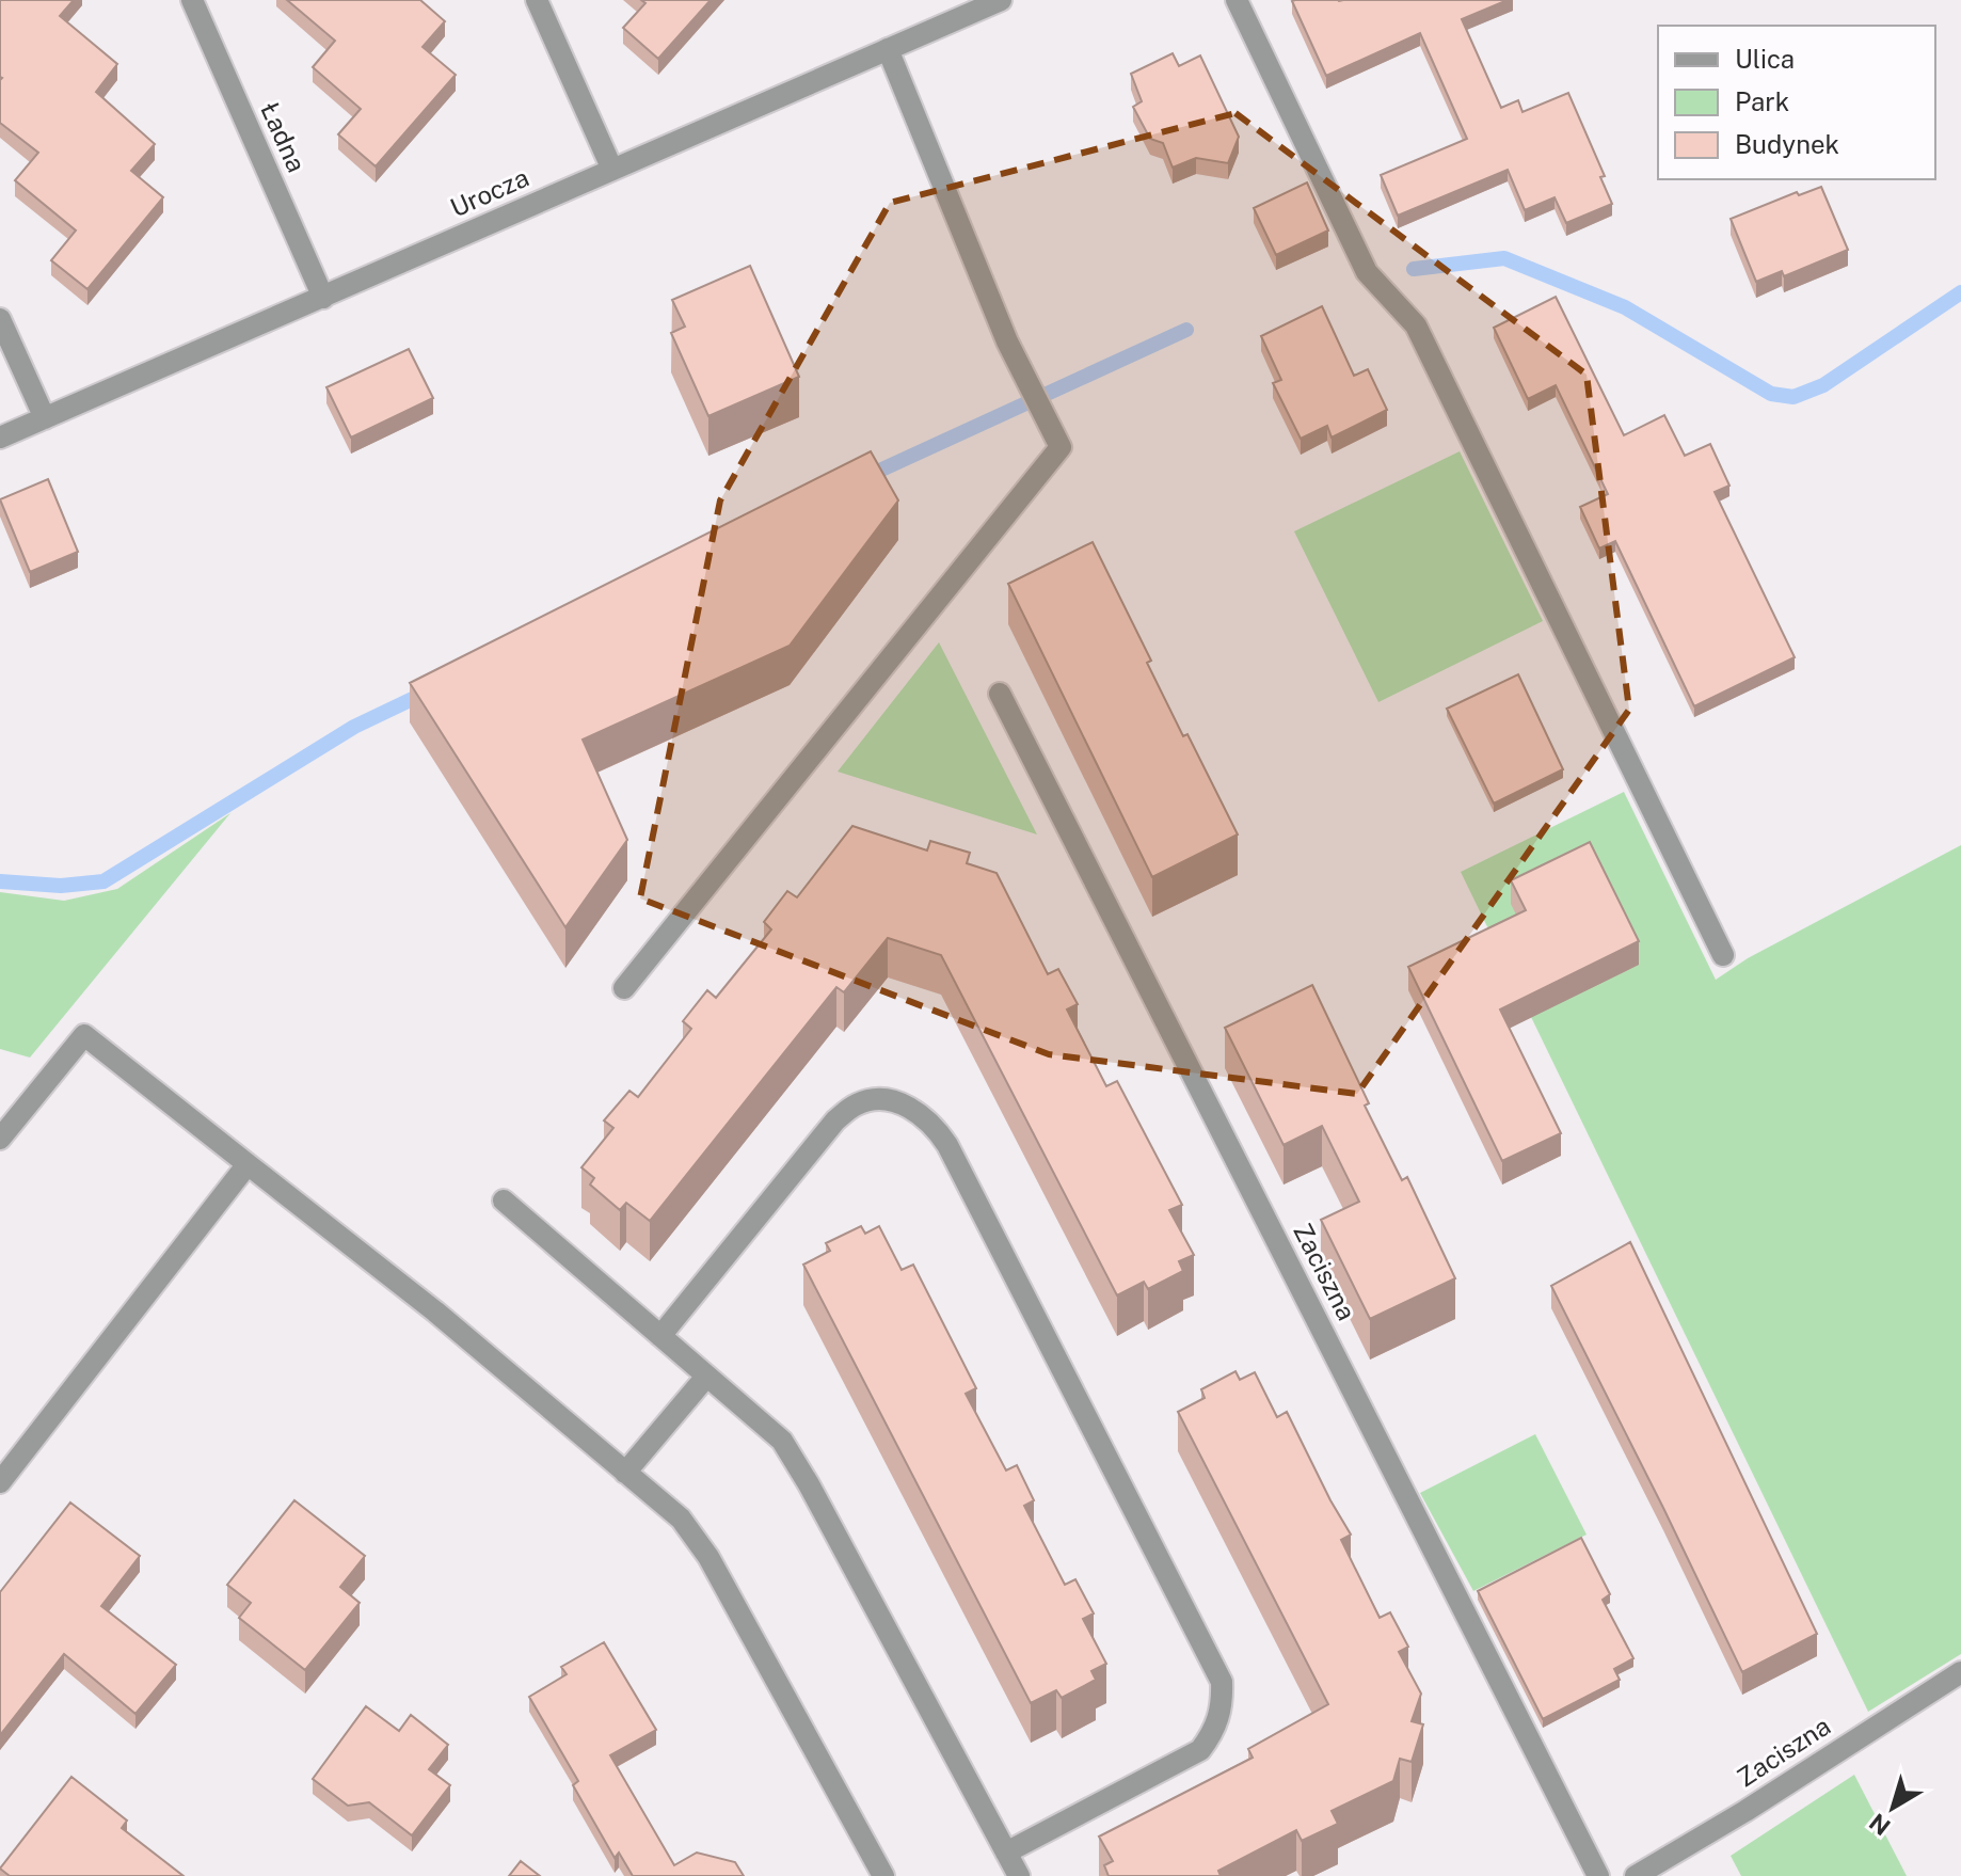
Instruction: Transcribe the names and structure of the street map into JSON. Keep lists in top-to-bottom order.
{
  "streets": {
    "street": ["Ładna", "Urocza", "Zaciszna"]
  },
  "crossings": [
    ["Ładna", "Urocza"]
  ],
  "legend": ["Ulica", "Park", "Budynek"],
  "north": "bottom left"
}
